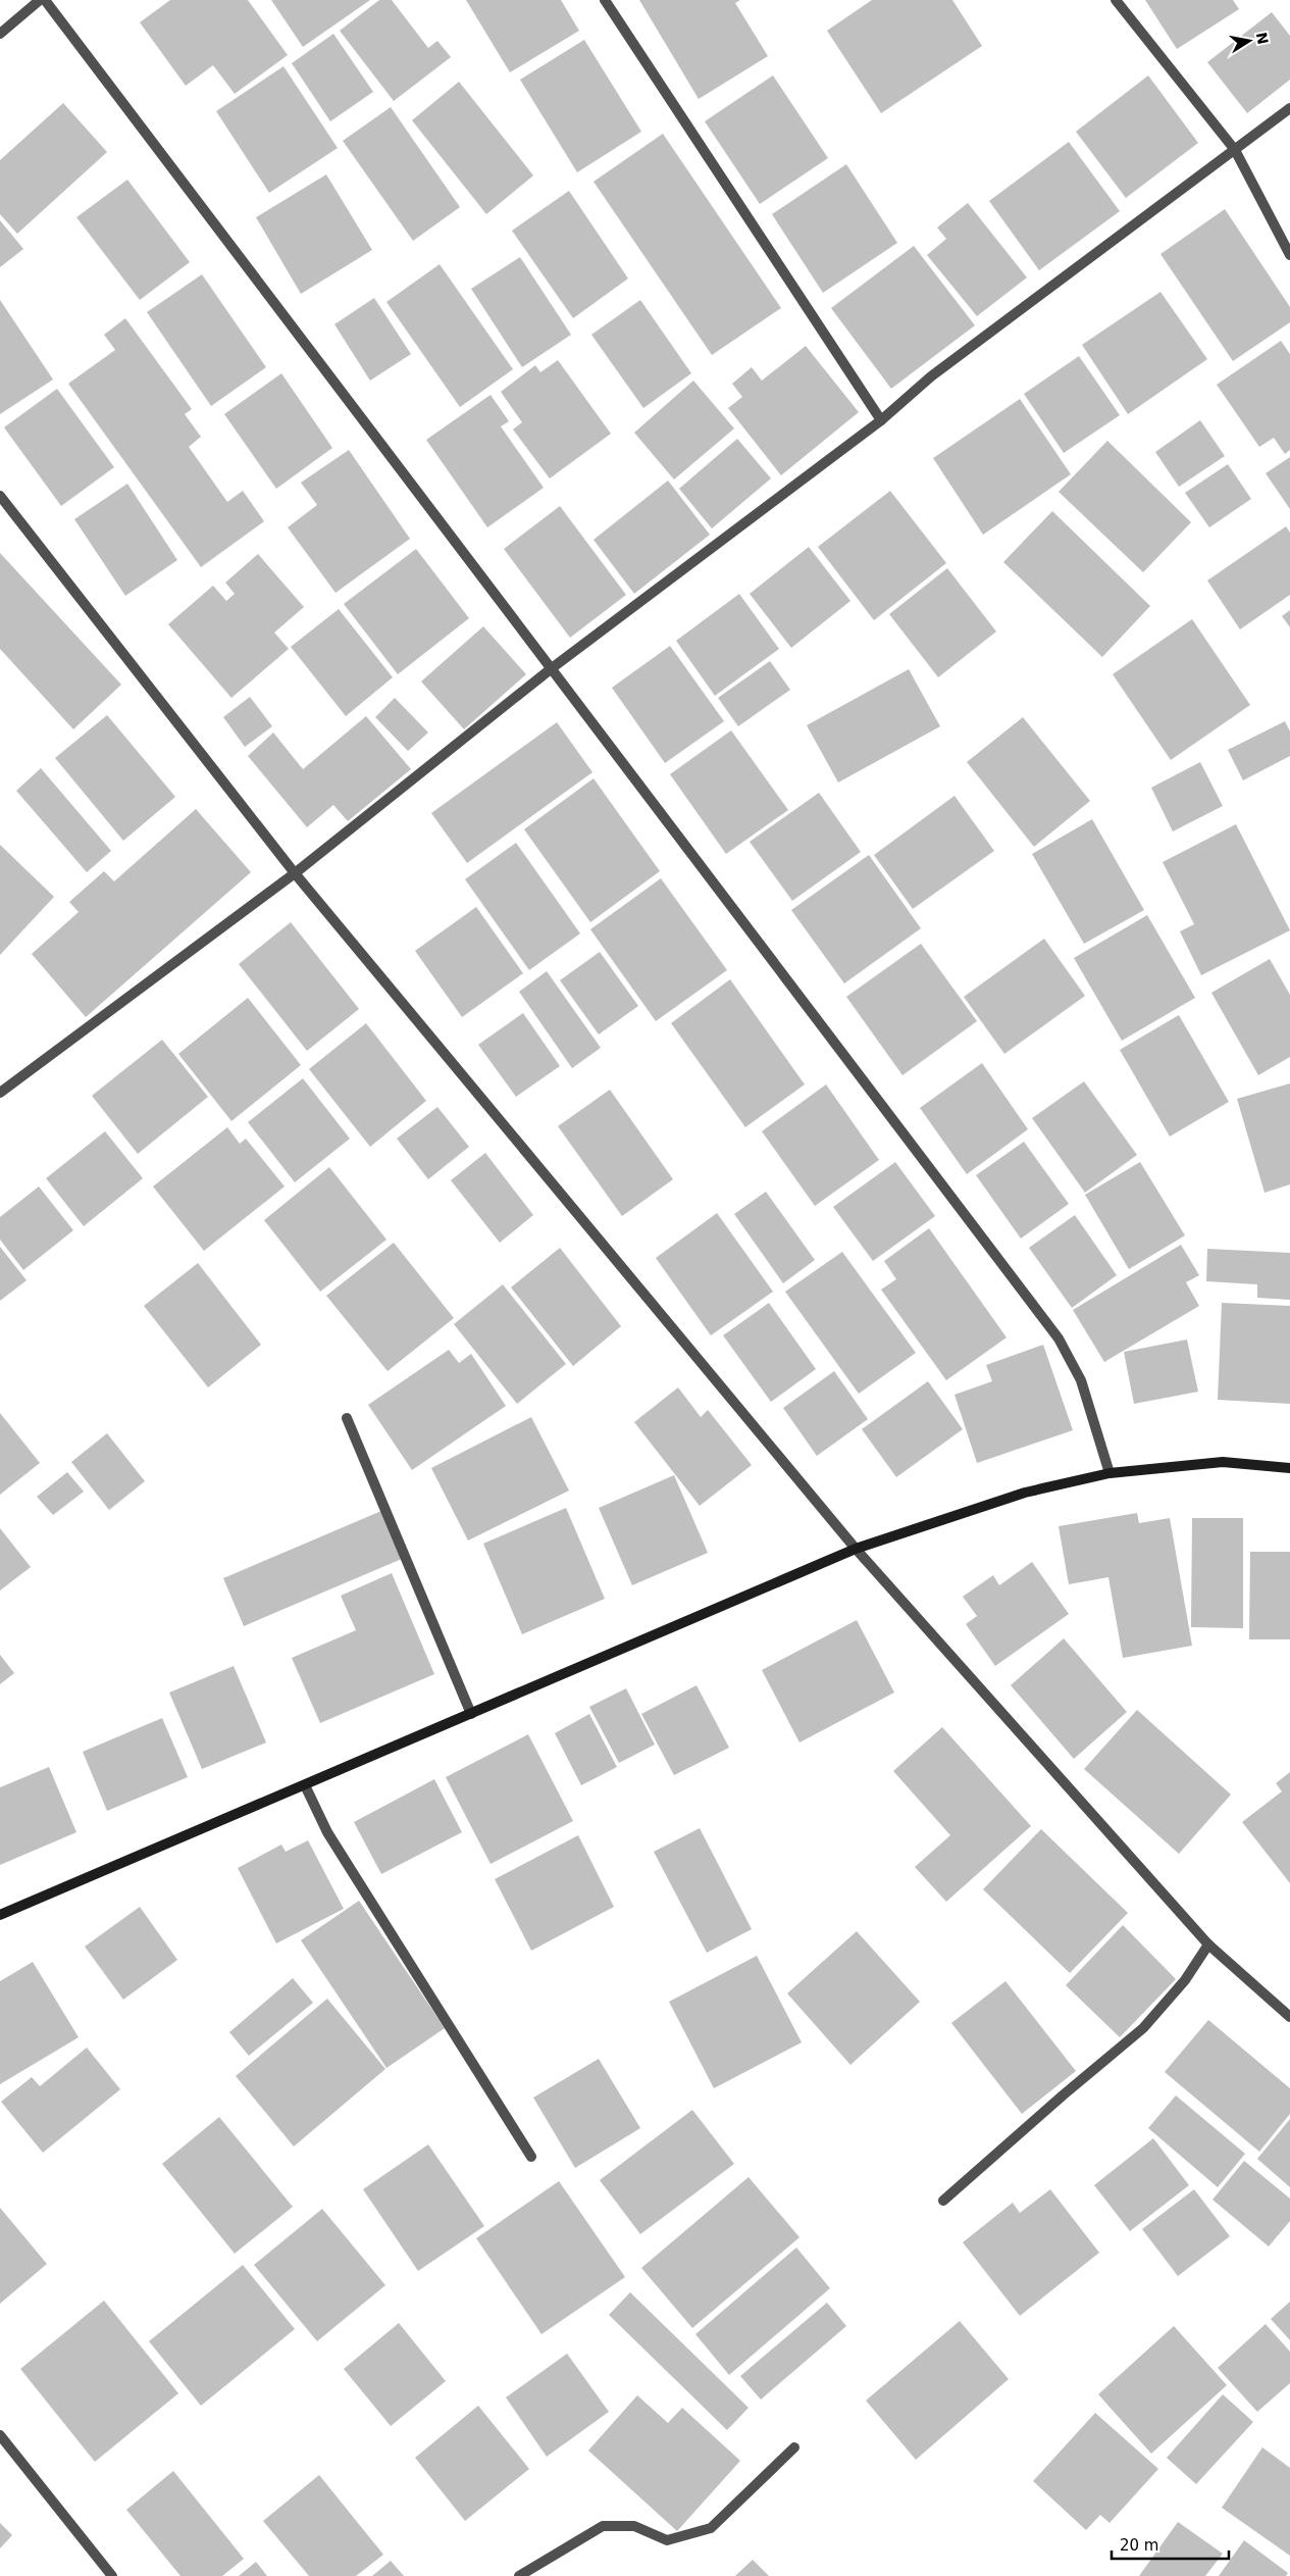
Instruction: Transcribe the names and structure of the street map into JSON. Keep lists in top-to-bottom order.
{
  "scale_bar": "20 m",
  "north": "right"
}
